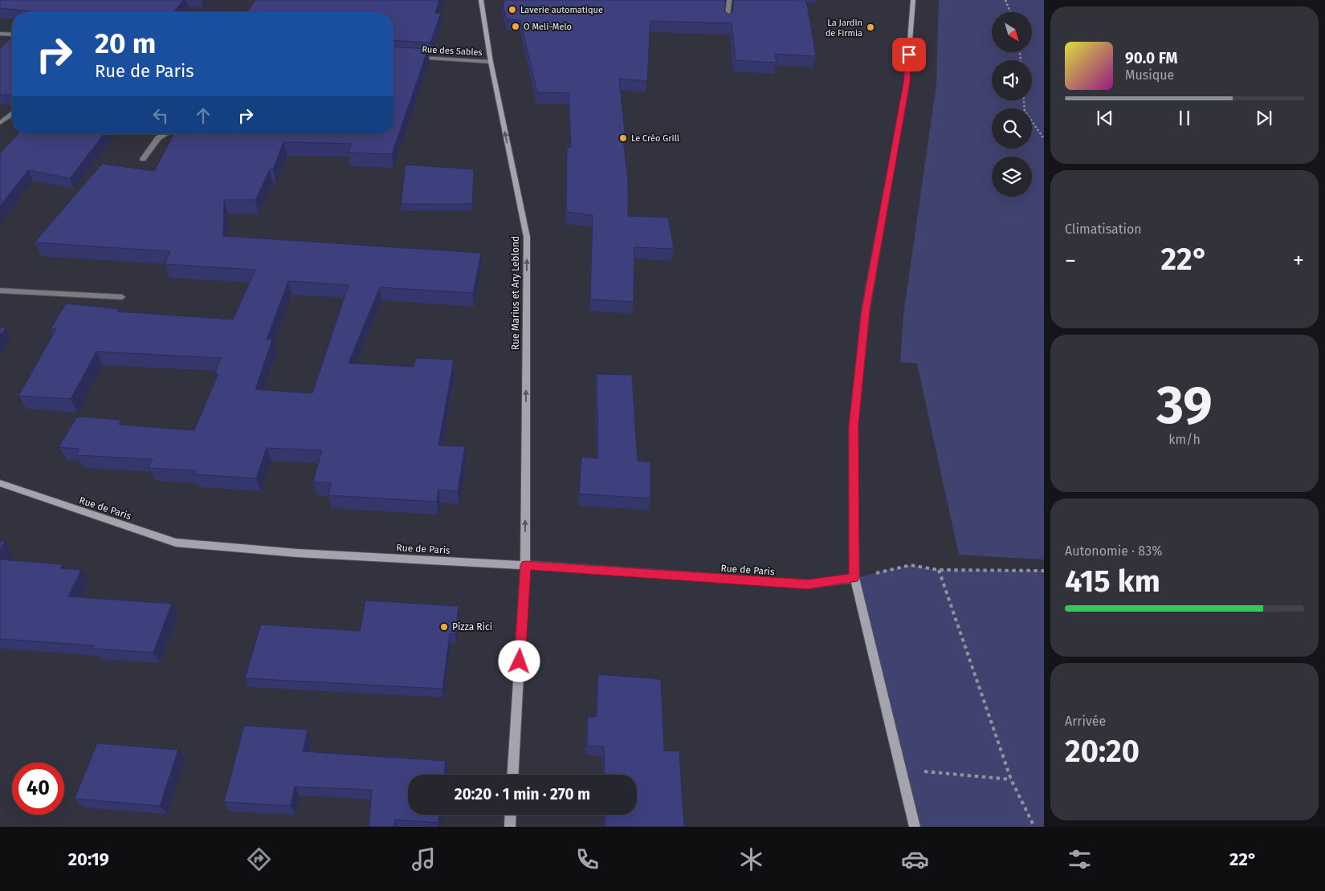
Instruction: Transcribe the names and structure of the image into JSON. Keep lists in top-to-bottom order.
{
  "streets": {
    "street": ["Rue des Sables", "Rue Marius et Ary Leblond", "Rue de Paris"]
  },
  "crossings": [
    ["Rue des Sables", "Rue Marius et Ary Leblond"],
    ["Rue Marius et Ary Leblond", "Rue de Paris"]
  ],
  "one_way": ["Rue Marius et Ary Leblond"],
  "places": [
    "Laverie automatique",
    "O Meli-Melo",
    "La Jardin de Firmia",
    "Le Créo Grill",
    "Pizza Rici"
  ],
  "north": "bottom right",
  "page": {
    "turn": ["20 m", "Rue de Paris"],
    "song": ["90.0 FM", "Musique"],
    "tile": [
      "Climatisation",
      ["39", "km/h"],
      ["Autonomie · 83%", "415 km"],
      ["Arrivée", "20:20"]
    ],
    "heat": ["−", "22°", "+"],
    "limit": "40",
    "trip": "20:20 · 1 min · 270 m",
    "tabs": ["20:19", "22°"]
  }
}
